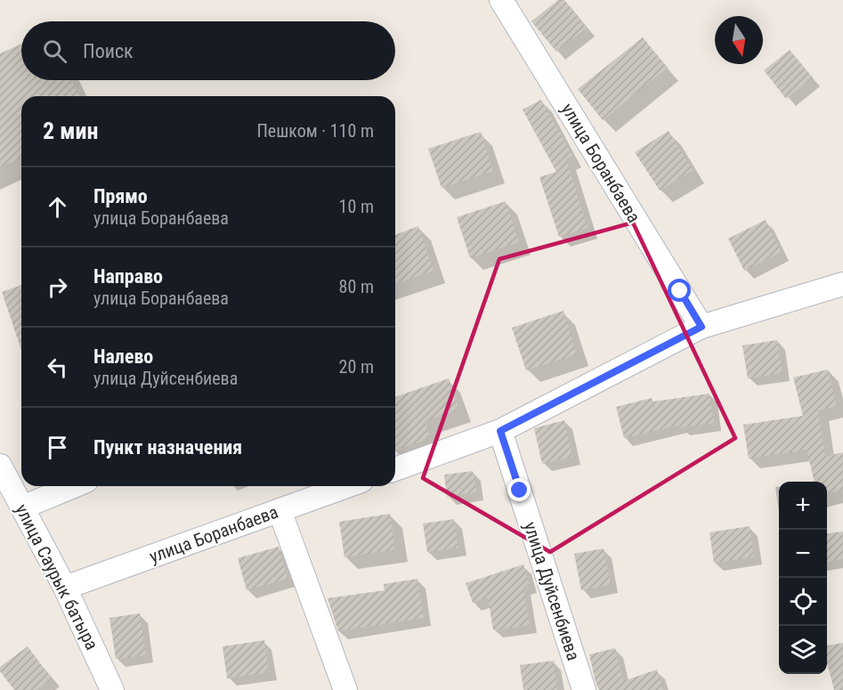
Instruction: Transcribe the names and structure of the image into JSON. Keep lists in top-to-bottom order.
{
  "streets": {
    "street": ["улица Боранбаева", "улица Саурык батыра", "улица Дуйсенбиева"]
  },
  "crossings": [
    ["улица Боранбаева", "улица Саурык батыра"]
  ],
  "north": "bottom",
  "page": {
    "search": "Поиск",
    "heading": ["2 мин", "Пешком · 110 m"],
    "list": [
      ["Прямо", "улица Боранбаева", "10 m"],
      ["Направо", "улица Боранбаева", "80 m"],
      ["Налево", "улица Дуйсенбиева", "20 m"],
      "Пункт назначения"
    ],
    "map_buttons": ["+", "−"]
  }
}
